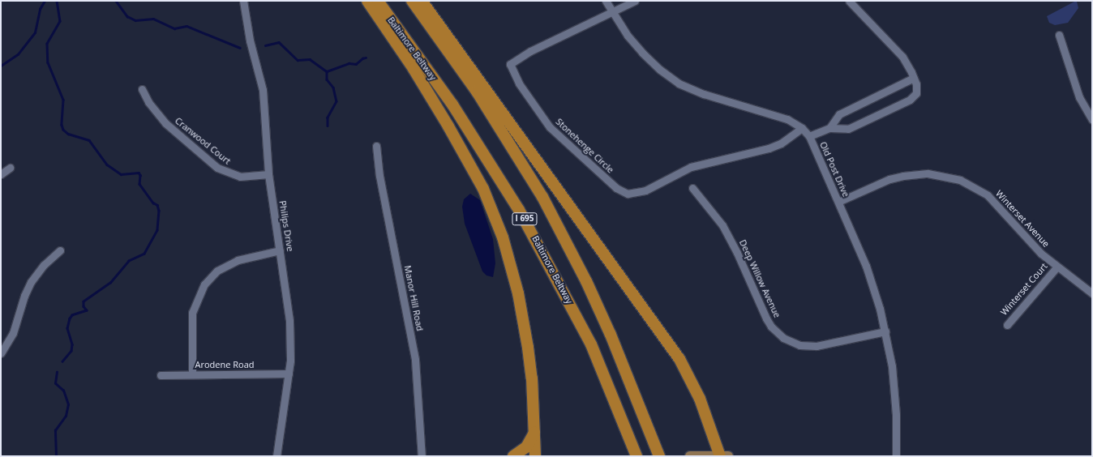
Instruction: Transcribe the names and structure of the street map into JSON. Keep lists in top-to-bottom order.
{
  "streets": {
    "highway": ["Baltimore Beltway", "I 695"],
    "street": [
      "Cranwood Court",
      "Stonehenge Circle",
      "Old Post Drive",
      "Winterset Avenue",
      "Philips Drive",
      "Deep Willow Avenue",
      "Winterset Court",
      "Manor Hill Road",
      "Arodene Road"
    ]
  },
  "crossings": [
    ["Cranwood Court", "Philips Drive"],
    ["Stonehenge Circle", "Old Post Drive"],
    ["Old Post Drive", "Winterset Avenue"],
    ["Old Post Drive", "Deep Willow Avenue"],
    ["Winterset Avenue", "Winterset Court"],
    ["Philips Drive", "Arodene Road"]
  ]
}
